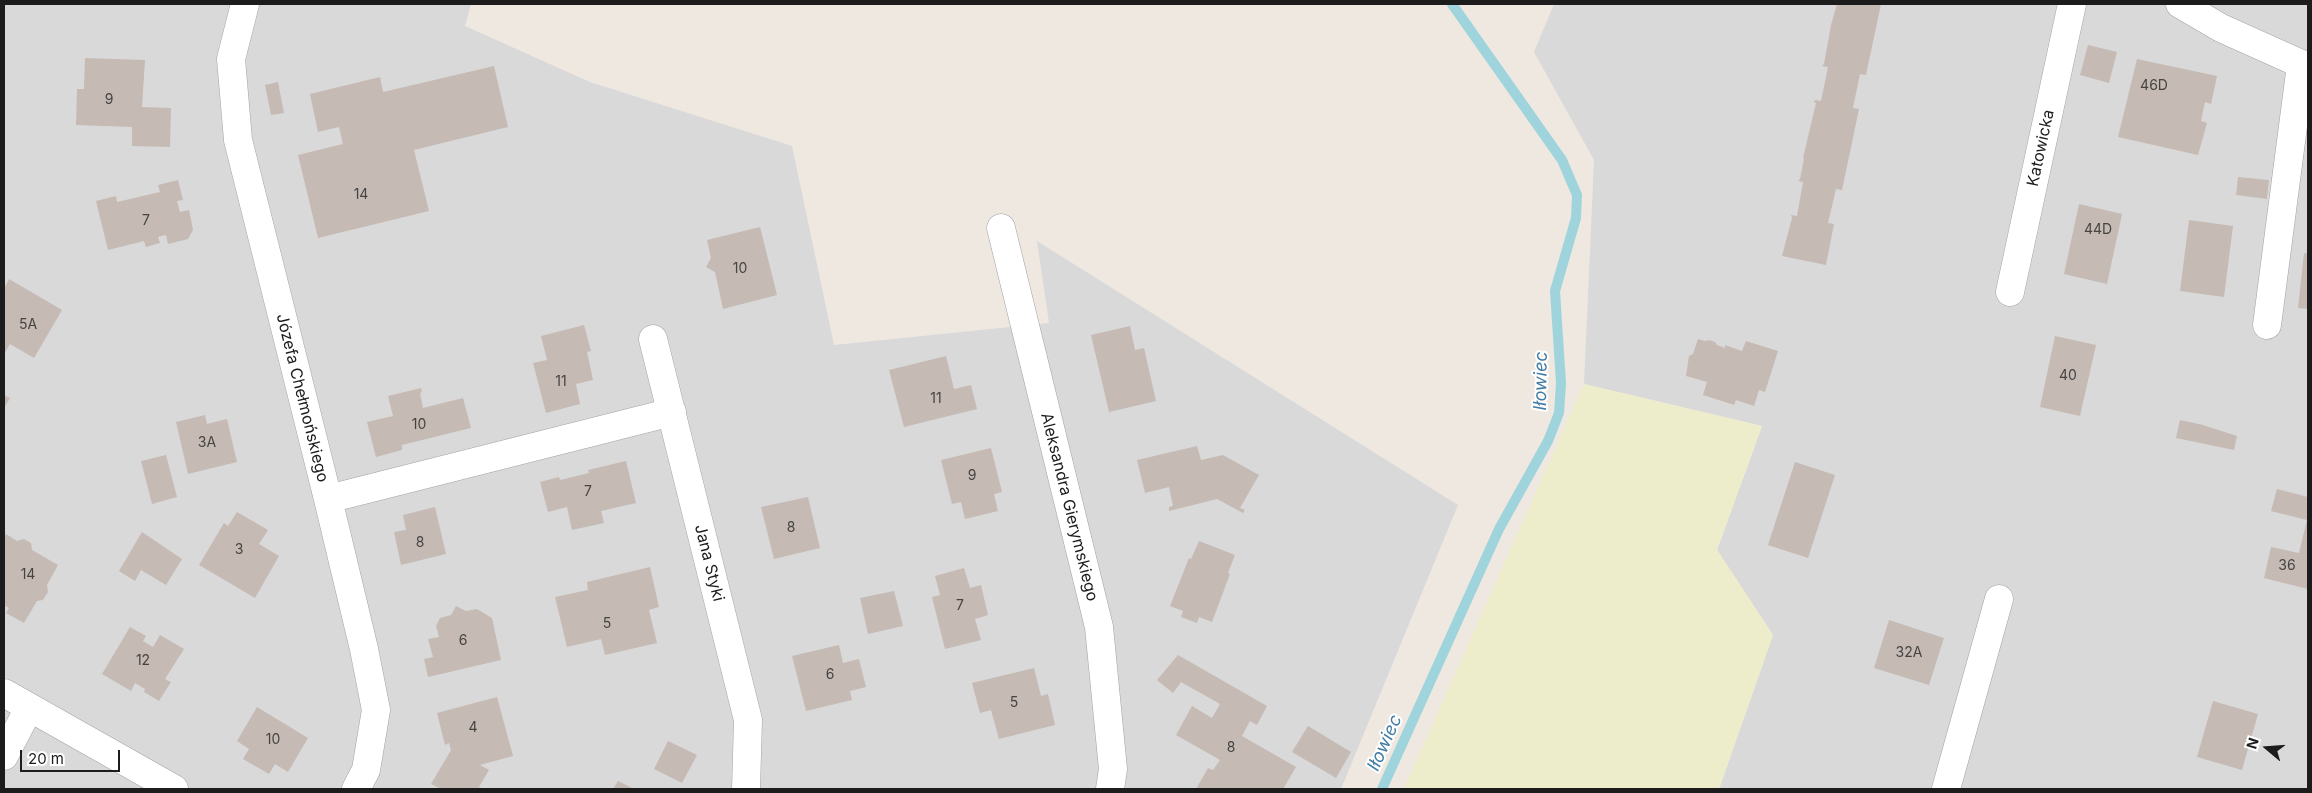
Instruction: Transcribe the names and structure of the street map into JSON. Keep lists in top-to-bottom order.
{
  "streets": {
    "street": [
      "Katowicka",
      "Józefa Chełmońskiego",
      "Aleksandra Gierymskiego",
      "Jana Styki"
    ]
  },
  "water": ["Iłowiec"],
  "house_numbers": [
    "46D",
    "9",
    "14",
    "7",
    "44D",
    "10",
    "5A",
    "40",
    "11",
    "11",
    "10",
    "3A",
    "9",
    "7",
    "8",
    "8",
    "3",
    "36",
    "14",
    "7",
    "5",
    "6",
    "32A",
    "12",
    "6",
    "5",
    "4",
    "10",
    "8"
  ],
  "scale_bar": "20 m",
  "north": "left"
}
